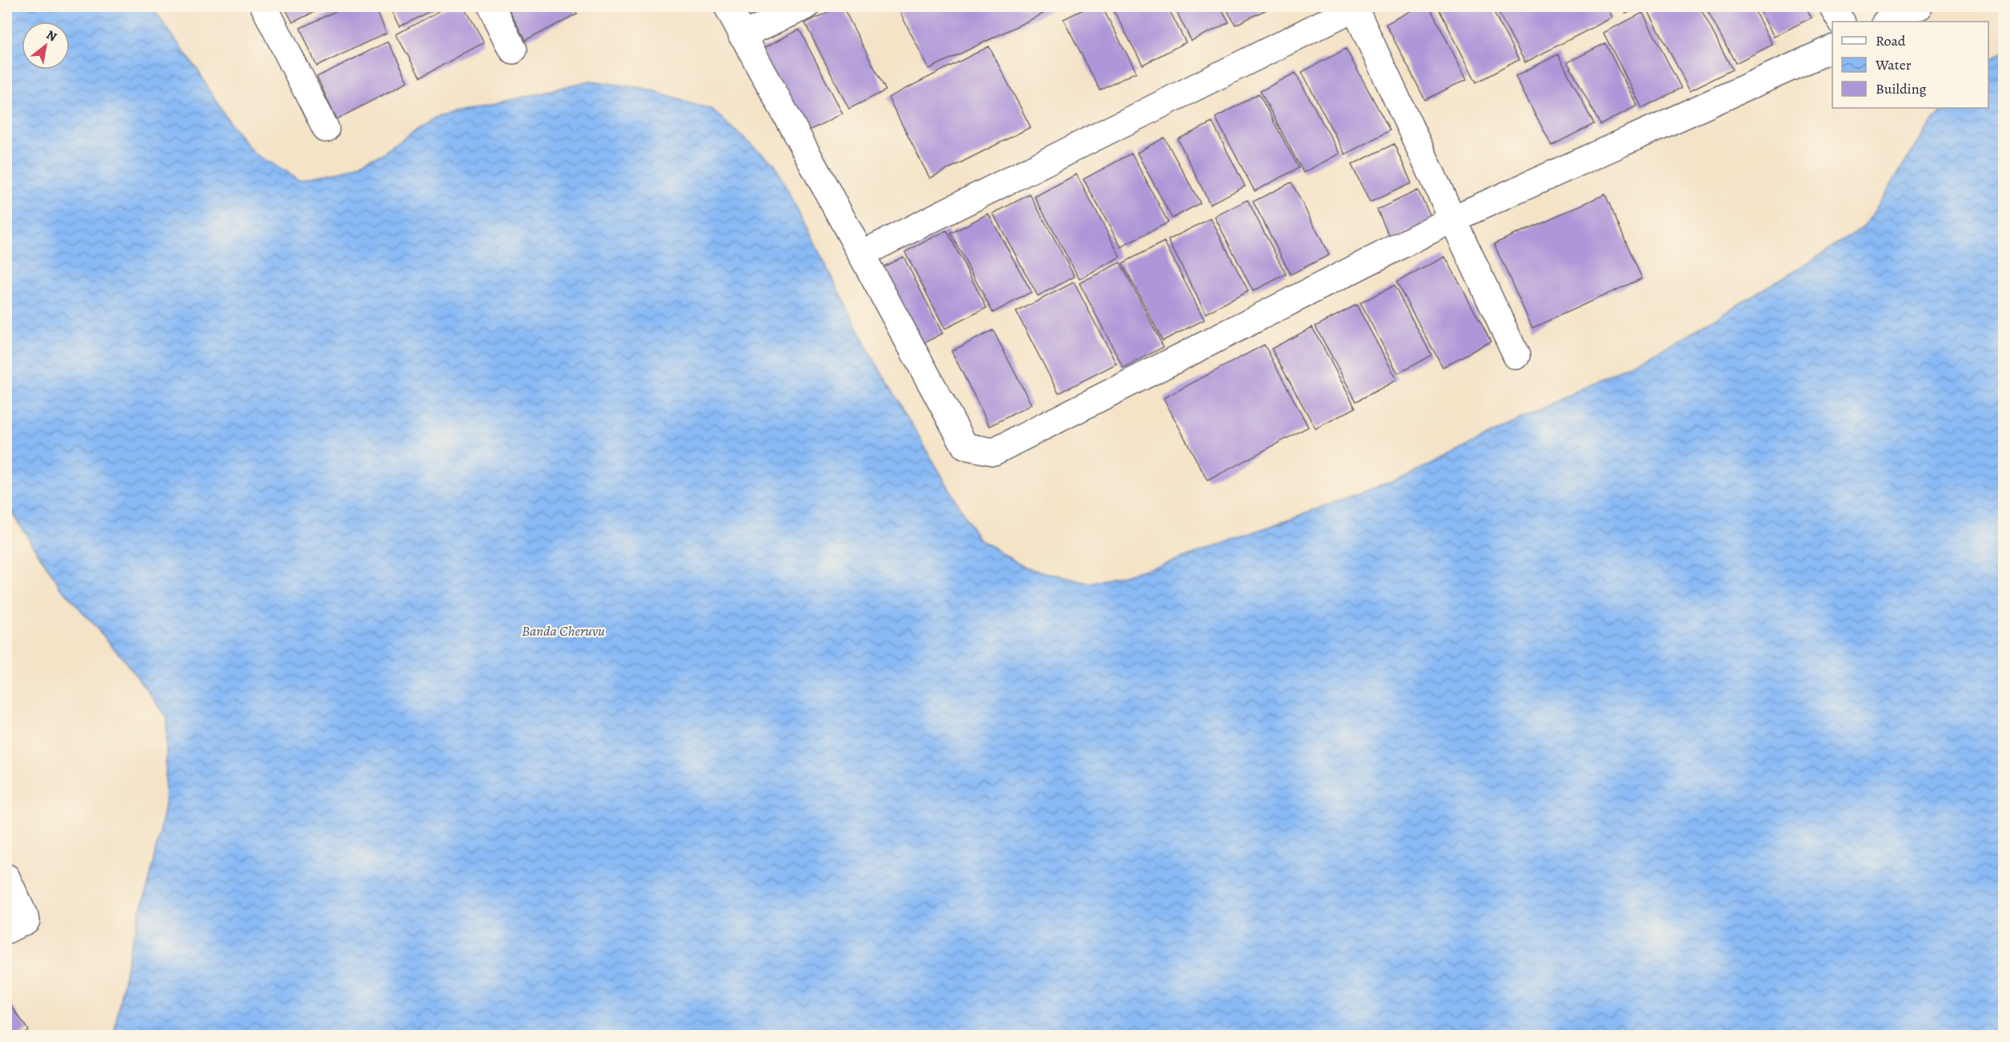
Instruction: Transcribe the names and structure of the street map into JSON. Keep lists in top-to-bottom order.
{
  "water": ["Banda Cheruvu"],
  "legend": ["Road", "Water", "Building"],
  "north": "top right"
}
